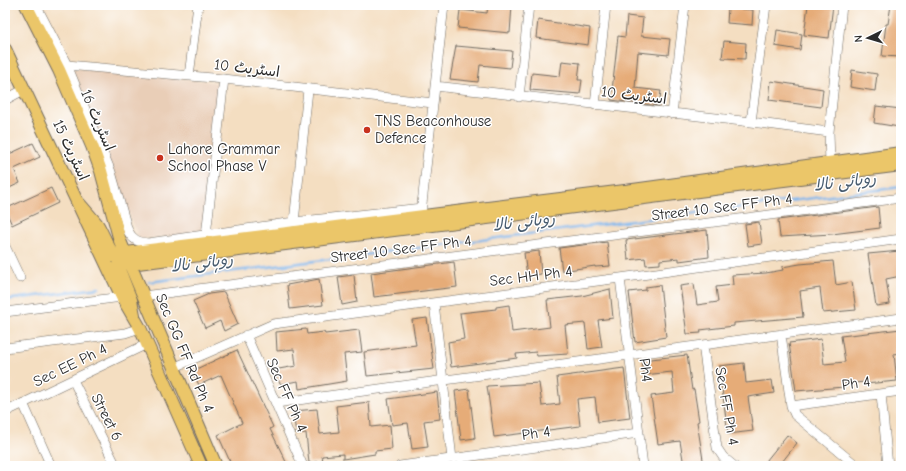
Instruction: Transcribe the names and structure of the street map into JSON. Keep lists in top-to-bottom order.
{
  "streets": {
    "main road": ["اسٹریٹ 16", "اسٹریٹ 15", "Sec GG FF Rd Ph 4"],
    "street": [
      "اسٹریٹ 10",
      "Street 10 Sec FF Ph 4",
      "Sec HH Ph 4",
      "Sec EE Ph 4",
      "Ph4",
      "Ph 4",
      "Sec FF Ph 4",
      "Street 6"
    ]
  },
  "crossings": [
    ["اسٹریٹ 10", "اسٹریٹ 16"],
    ["اسٹریٹ 16", "Sec GG FF Rd Ph 4"],
    ["Street 10 Sec FF Ph 4", "Sec GG FF Rd Ph 4"],
    ["Sec HH Ph 4", "Sec GG FF Rd Ph 4"],
    ["Sec HH Ph 4", "Ph4"],
    ["Sec HH Ph 4", "Sec FF Ph 4"],
    ["Sec EE Ph 4", "Street 6"],
    ["Ph4", "Ph 4"]
  ],
  "water": ["روہائی نالا"],
  "places": ["TNS Beaconhouse Defence", "Lahore Grammar School Phase V"],
  "north": "left"
}
